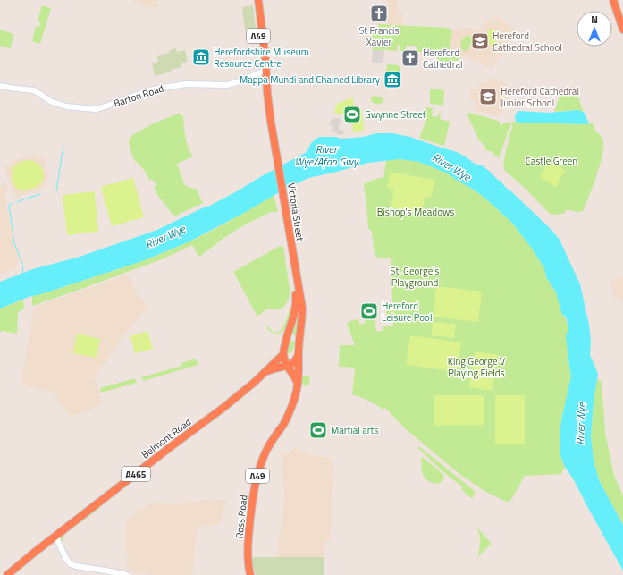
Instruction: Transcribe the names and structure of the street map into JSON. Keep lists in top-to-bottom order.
{
  "streets": {
    "highway": [
      "A49",
      "Victoria Street",
      "Belmont Road",
      "A465",
      "Ross Road"
    ],
    "street": ["Barton Road"]
  },
  "crossings": [
    ["Barton Road", "Victoria Street"],
    ["Victoria Street", "Belmont Road"],
    ["Victoria Street", "A465"],
    ["Victoria Street", "Ross Road"],
    ["Belmont Road", "A465"],
    ["A465", "Ross Road"]
  ],
  "water": ["River Wye/Afon Gwy", "River Wye"],
  "parks": [
    "Castle Green",
    "Bishop's Meadows",
    "St. George's Playground",
    "King George V Playing Fields"
  ],
  "places": {
    "church": ["St Francis Xavier", "Hereford Cathedral"],
    "school or university": ["Hereford Cathedral School", "Hereford Cathedral Junior School"],
    "museum": ["Herefordshire Museum Resource Centre", "Mappa Mundi and Chained Library"],
    "sports": ["Gwynne Street", "Hereford Leisure Pool", "Martial arts"]
  },
  "north": "top"
}
